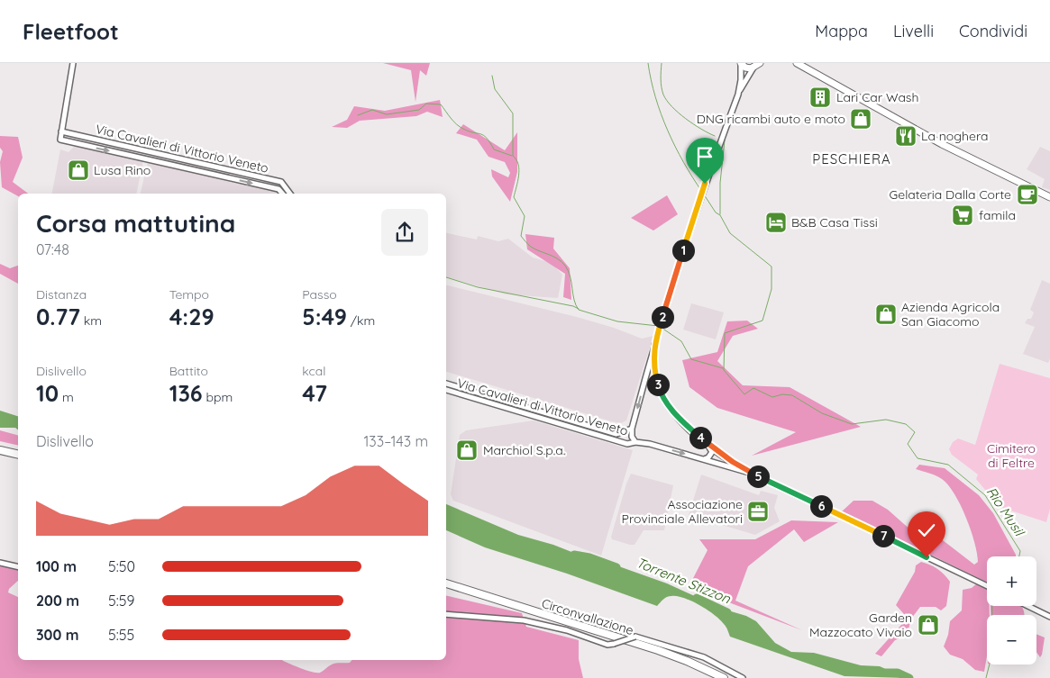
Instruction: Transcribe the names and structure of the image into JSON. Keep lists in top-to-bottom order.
{
  "streets": {
    "highway": ["Circonvallazione"],
    "street": ["Via Cavalieri di Vittorio Veneto"]
  },
  "districts": ["PESCHIERA"],
  "water": ["Rio Musil", "Torrente Stizzon"],
  "parks": ["Cimitero di Feltre"],
  "places": {
    "building": ["Lari Car Wash"],
    "shop": [
      "DNG ricambi auto e moto",
      "Lusa Rino",
      "Azienda Agricola San Giacomo",
      "Marchiol S.p.a.",
      "Garden Mazzocato Vivaio"
    ],
    "restaurant": ["La noghera"],
    "cafe": ["Gelateria Dalla Corte"],
    "supermarket": ["famila"],
    "hotel": ["B&B Casa Tissi"],
    "office": ["Associazione Provinciale Allevatori"]
  },
  "page": {
    "header": "Fleetfoot",
    "nav": ["Mappa", "Livelli", "Condividi"],
    "heading": ["Corsa mattutina", "07:48"],
    "pins": [
      "1",
      "2",
      "3",
      "4",
      "5",
      "6",
      "7"
    ],
    "stats": [
      ["Distanza", "0.77 km"],
      ["Tempo", "4:29"],
      ["Passo", "5:49 /km"],
      ["Dislivello", "10 m"],
      ["Battito", "136 bpm"],
      ["kcal", "47"]
    ],
    "chart": ["Dislivello", "133–143 m"],
    "list": [
      {
        "name": "100 m",
        "note": "5:50"
      },
      {
        "name": "200 m",
        "note": "5:59"
      },
      {
        "name": "300 m",
        "note": "5:55"
      }
    ],
    "map_buttons": ["+", "−"]
  }
}
